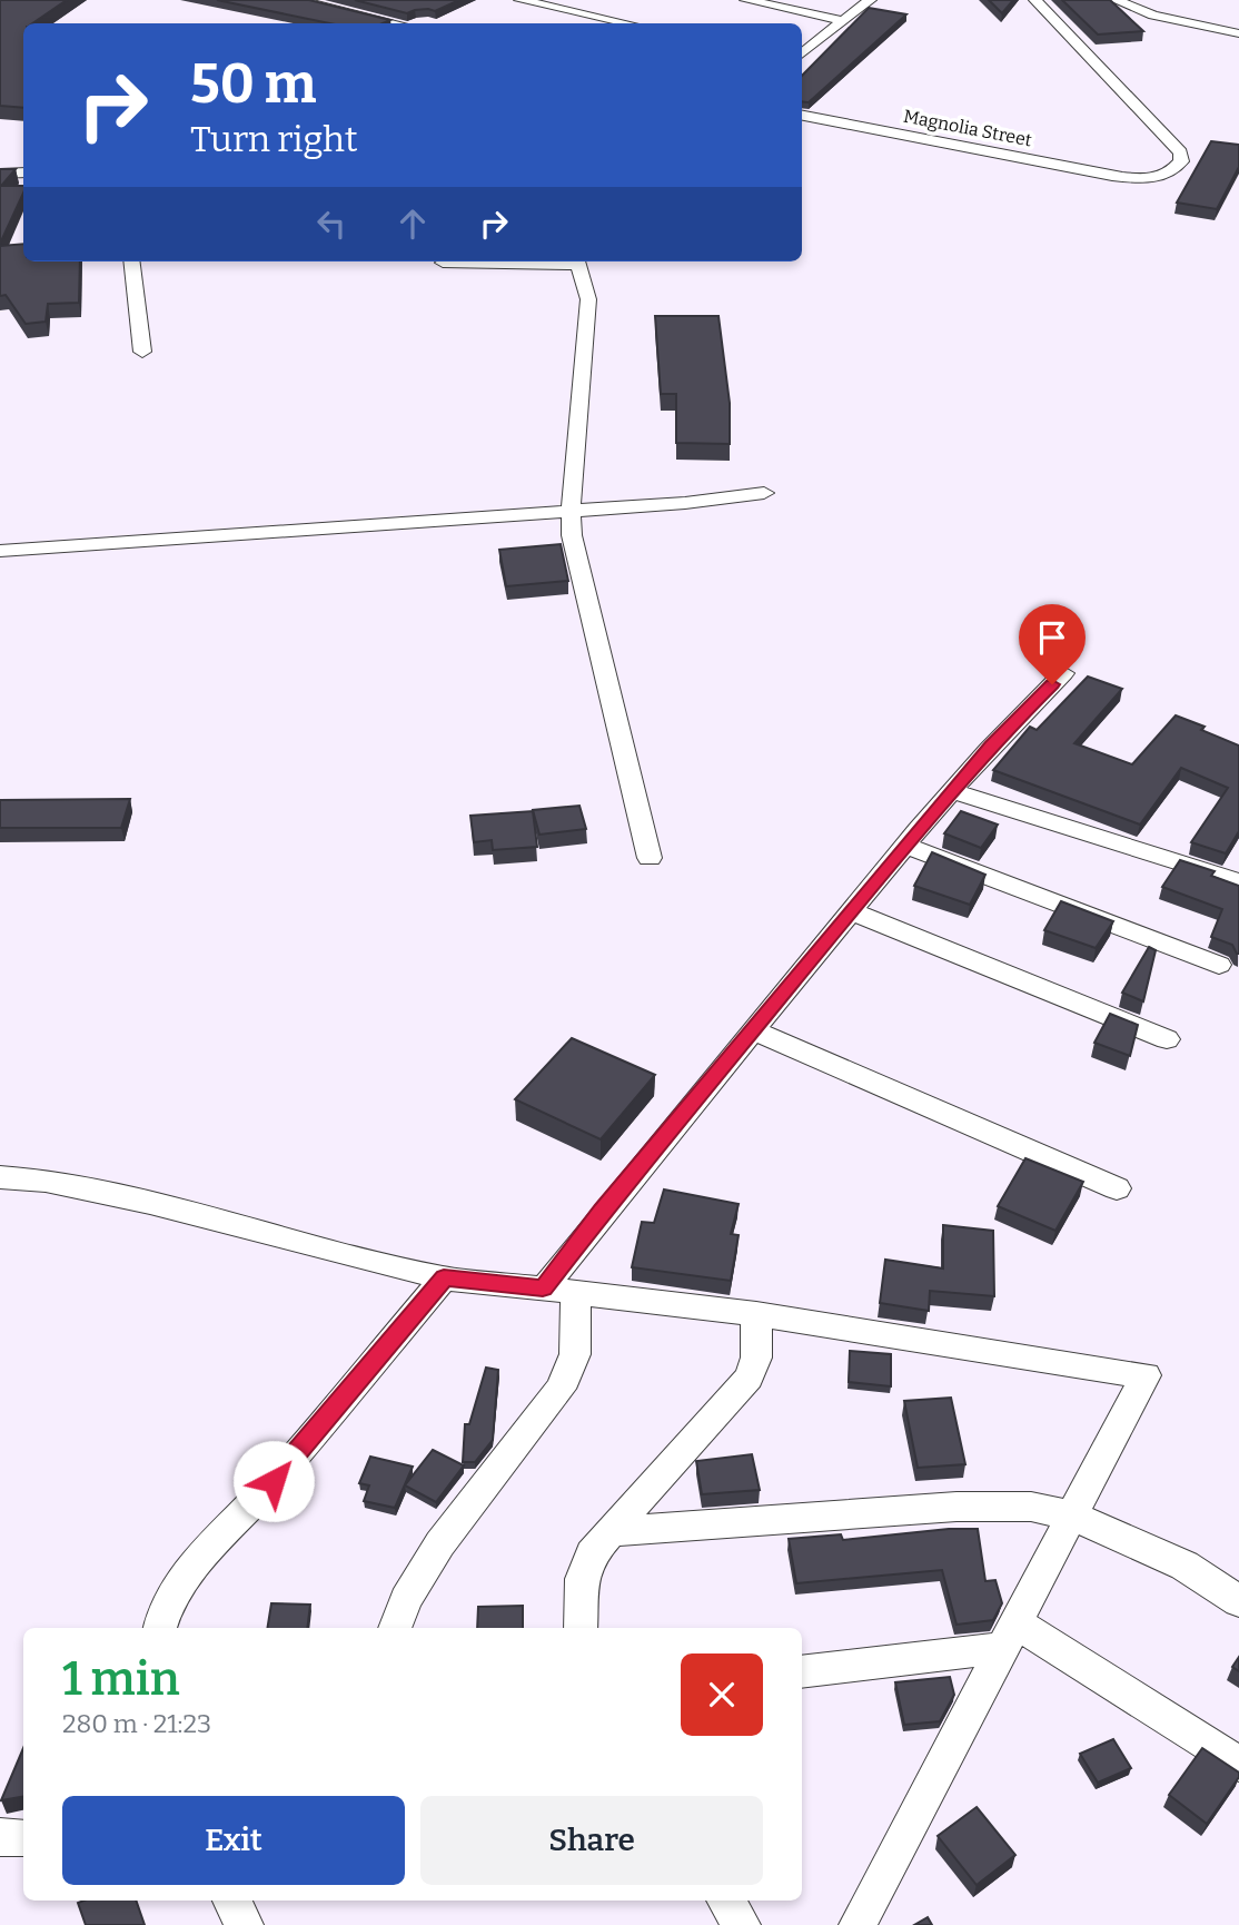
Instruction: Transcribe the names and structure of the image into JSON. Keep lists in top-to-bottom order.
{
  "streets": {
    "street": ["Magnolia Street"]
  },
  "page": {
    "turn": ["50 m", "Turn right"],
    "heading": ["1 min", "280 m · 21:23"],
    "buttons": ["Exit", "Share"]
  }
}
